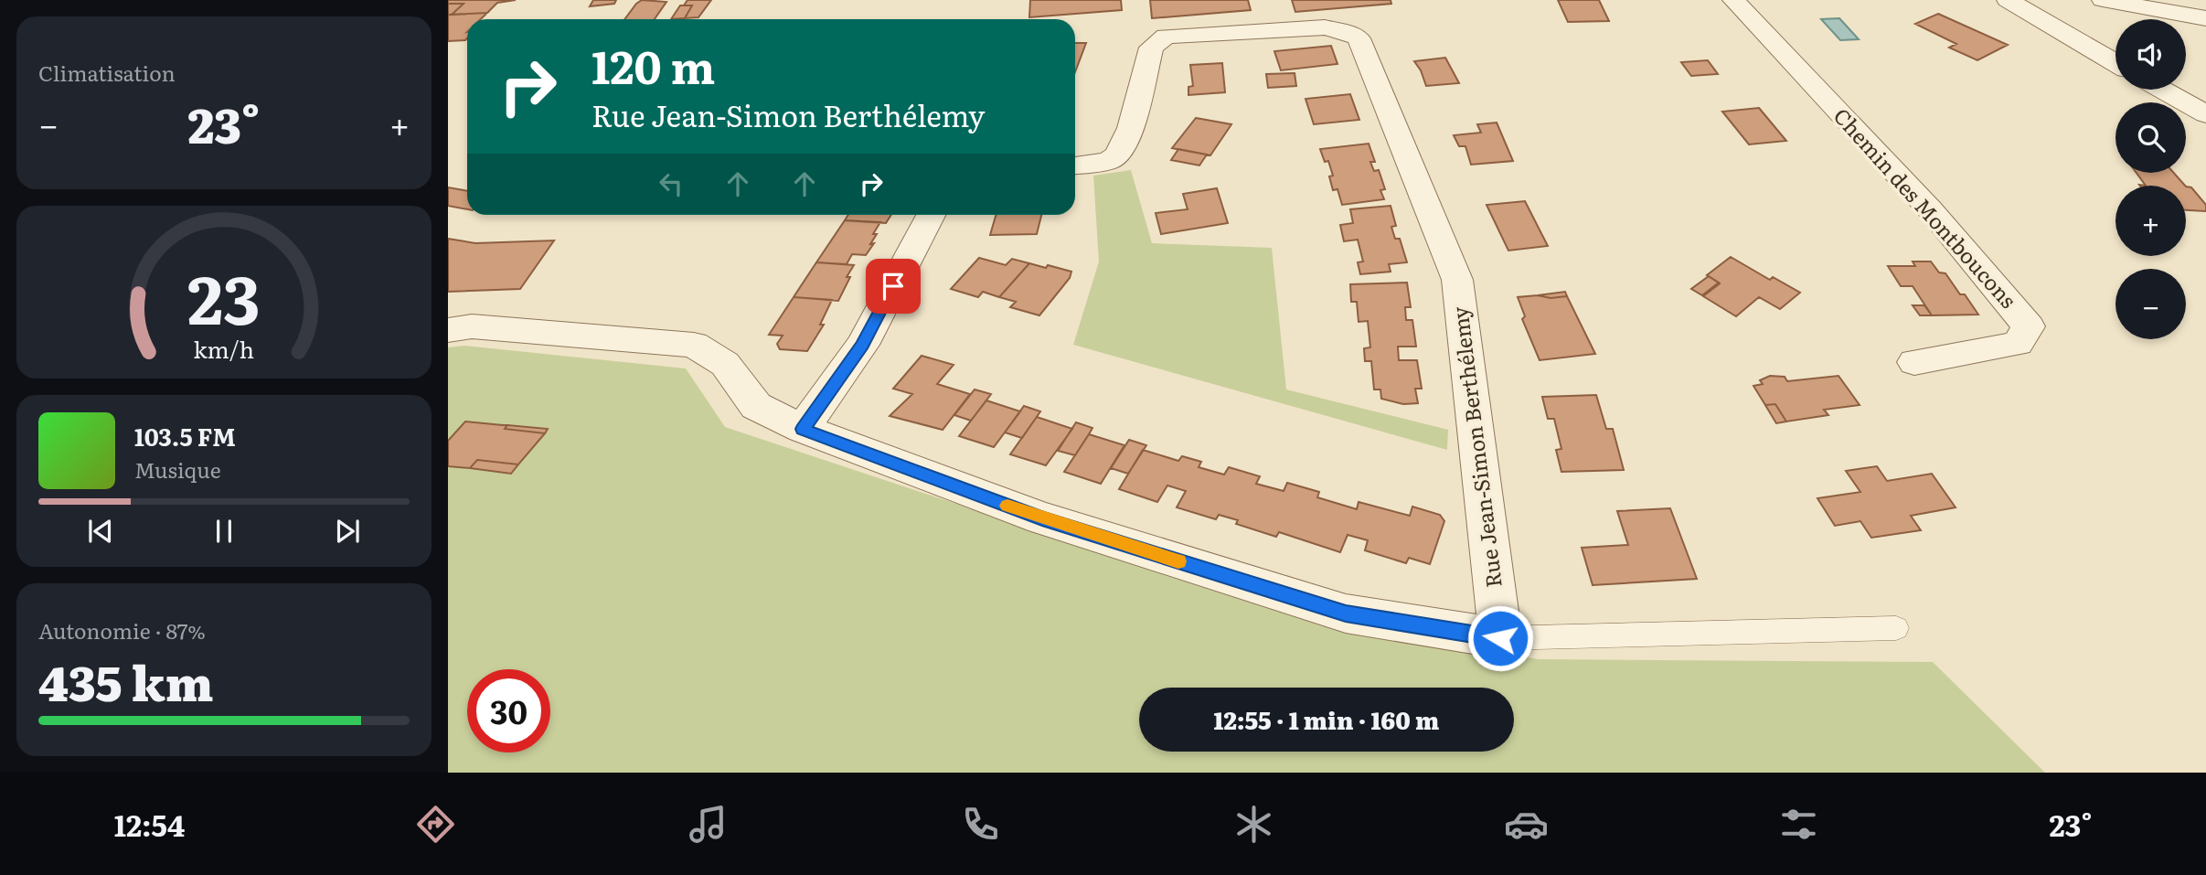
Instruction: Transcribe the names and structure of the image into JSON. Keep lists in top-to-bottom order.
{
  "streets": {
    "street": ["Chemin des Montboucons", "Rue Jean-Simon Berthélemy"]
  },
  "page": {
    "tile": [
      "Climatisation",
      ["Autonomie · 87%", "435 km"]
    ],
    "map_buttons": ["+", "−"],
    "turn": ["120 m", "Rue Jean-Simon Berthélemy"],
    "heat": ["−", "23°", "+"],
    "song": ["103.5 FM", "Musique"],
    "limit": "30",
    "trip": "12:55 · 1 min · 160 m",
    "tabs": ["12:54", "23°"],
    "gauge": ["23", "km/h"]
  }
}
